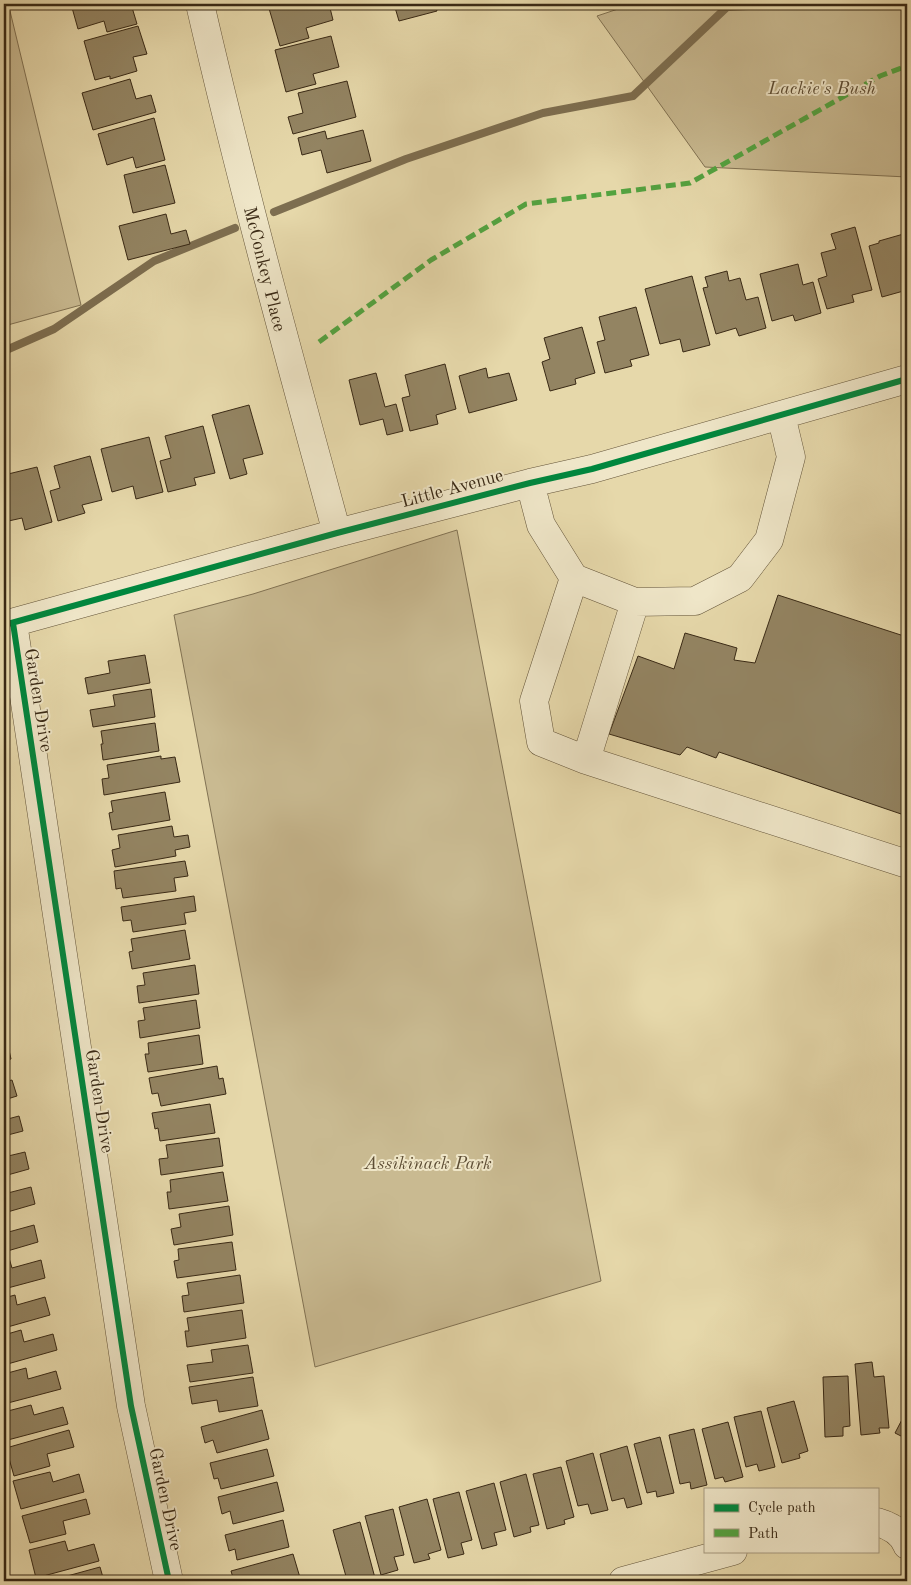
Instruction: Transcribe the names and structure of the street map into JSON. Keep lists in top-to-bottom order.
{
  "streets": {
    "street": ["McConkey Place", "Little Avenue", "Garden Drive"]
  },
  "crossings": [
    ["McConkey Place", "Little Avenue"],
    ["Little Avenue", "Garden Drive"]
  ],
  "parks": ["Lackie's Bush", "Assikinack Park"],
  "legend": ["Cycle path", "Path"]
}
